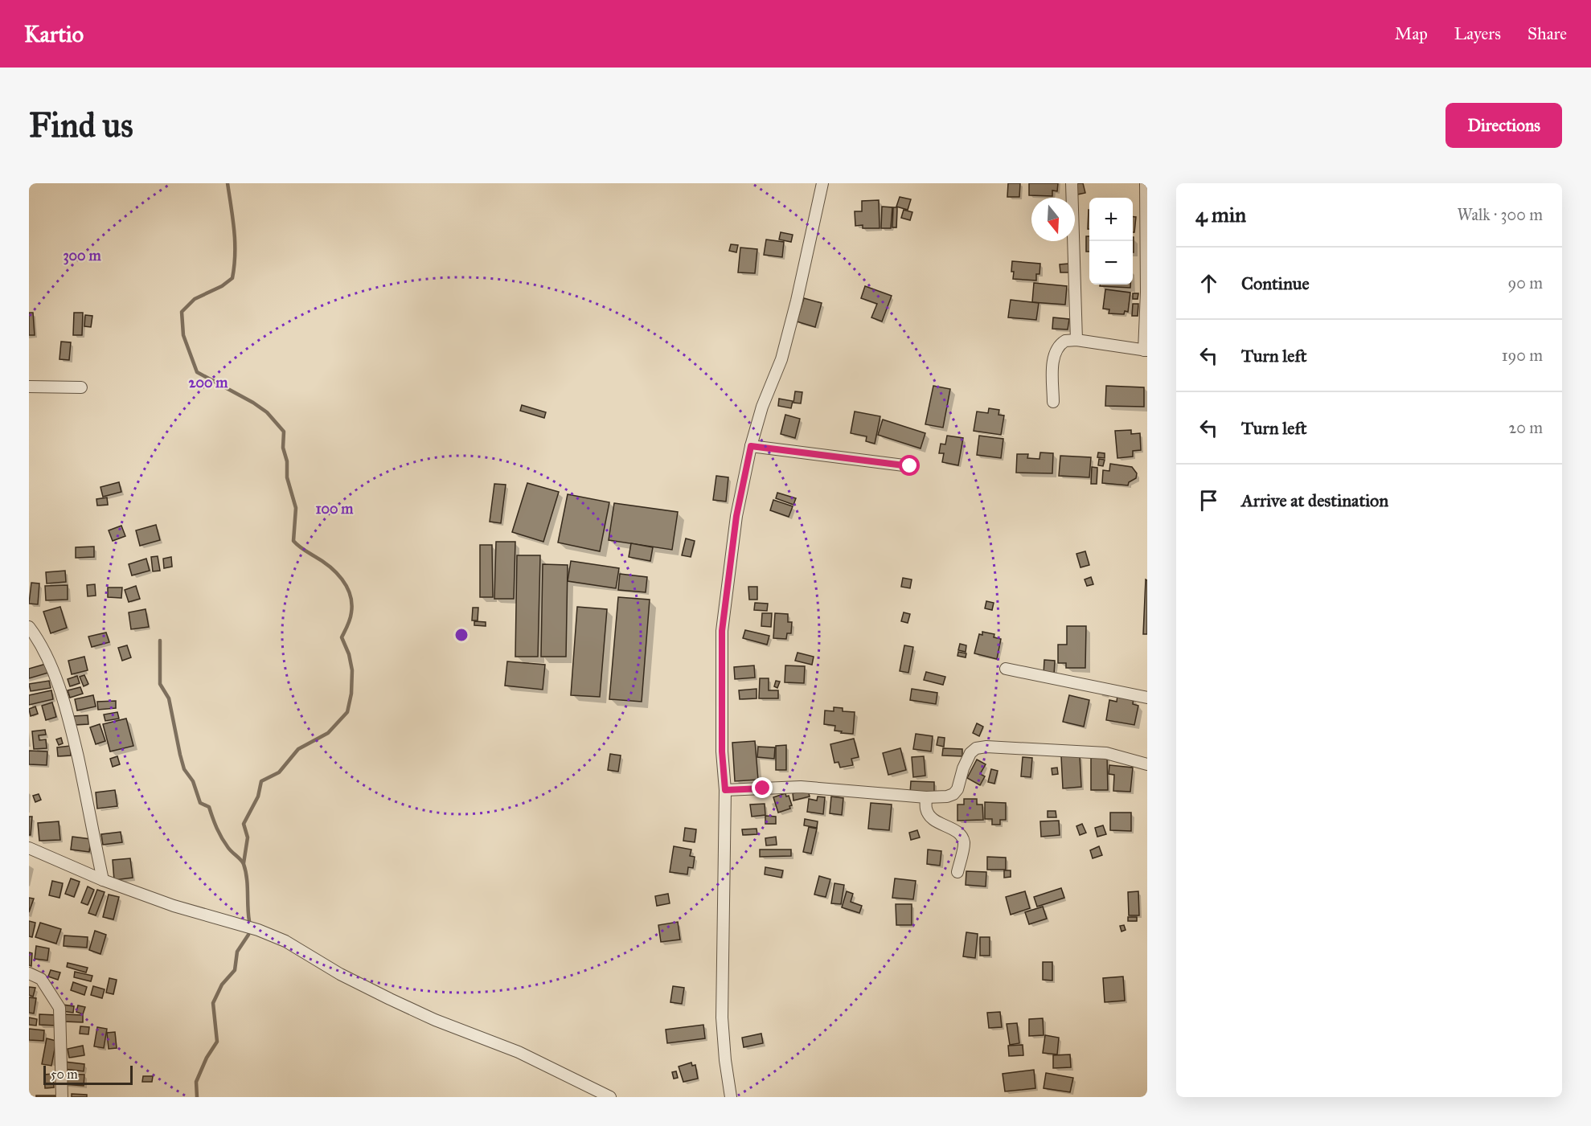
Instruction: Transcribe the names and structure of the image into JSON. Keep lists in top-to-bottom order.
{
  "scale_bar": "50 m",
  "north": "bottom",
  "page": {
    "header": "Kartio",
    "nav": ["Map", "Layers", "Share"],
    "buttons": "Directions",
    "title": "Find us",
    "heading": ["4 min", "Walk · 300 m"],
    "map_buttons": ["+", "−"],
    "list": [
      ["Continue", "90 m"],
      ["Turn left", "190 m"],
      ["Turn left", "20 m"],
      "Arrive at destination"
    ],
    "scale": "50 m"
  },
  "rings": ["300 m", "200 m", "100 m"]
}
